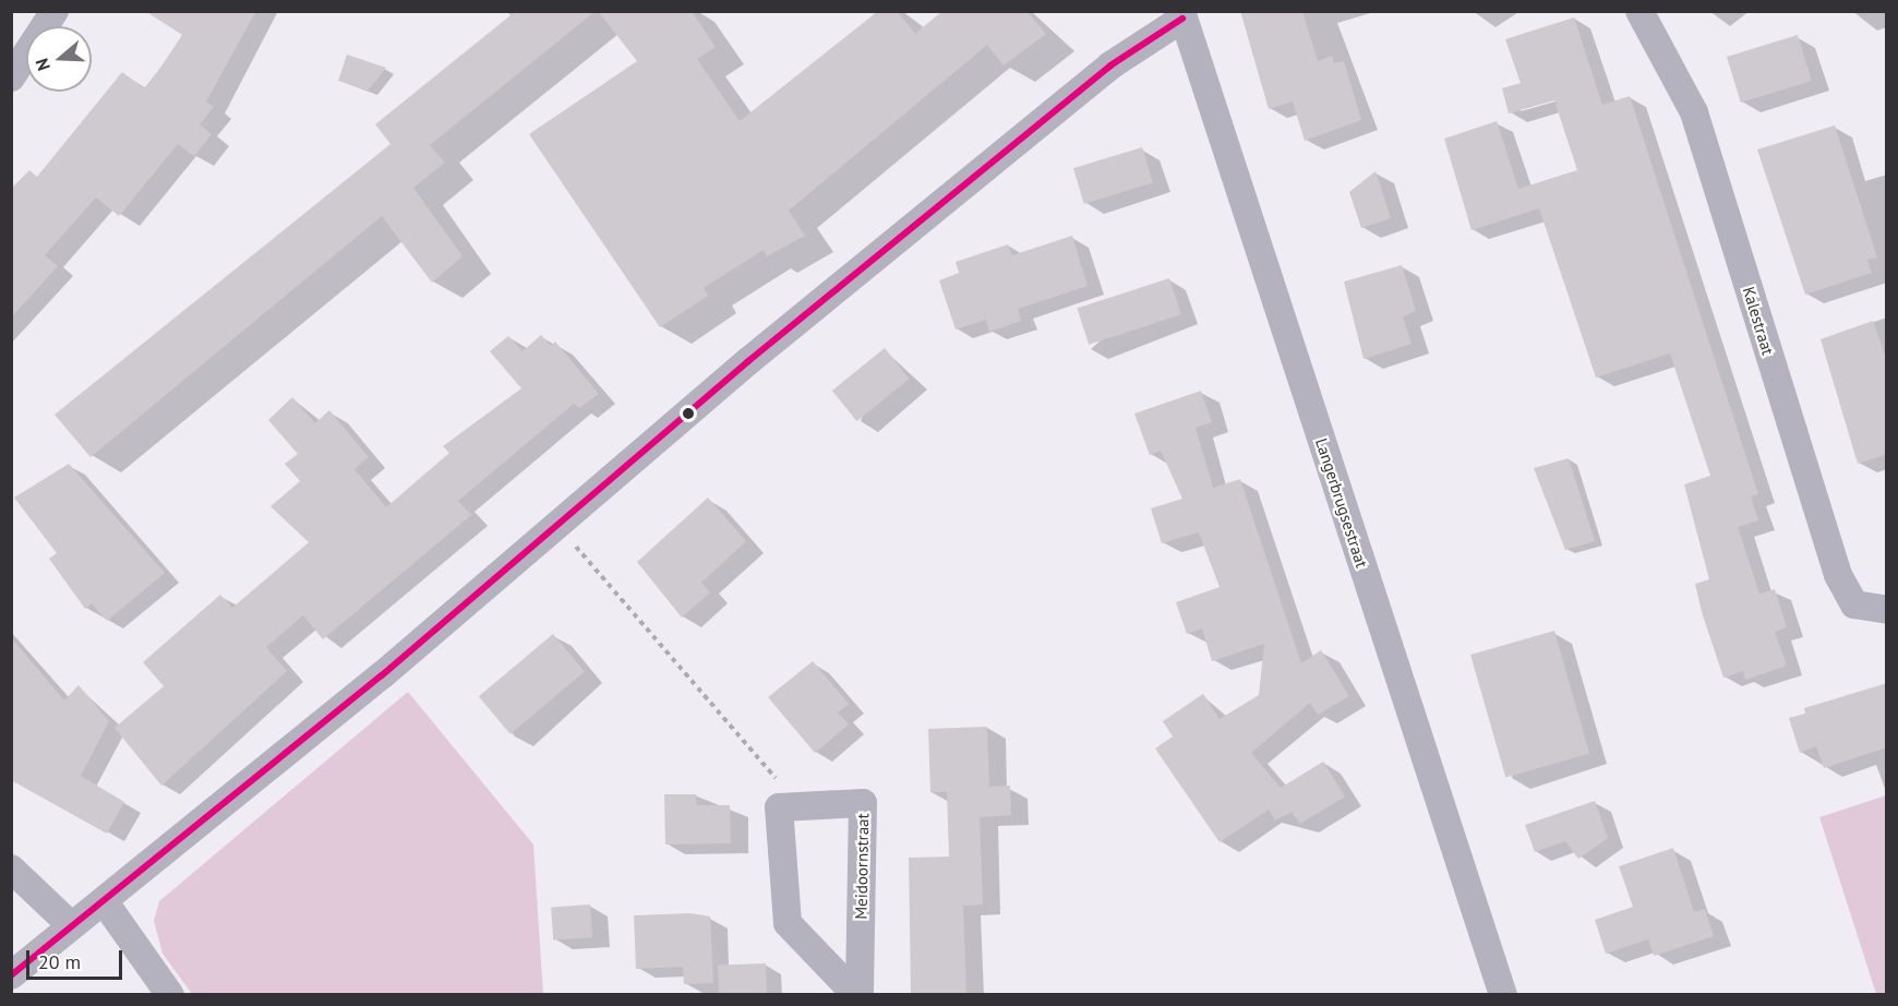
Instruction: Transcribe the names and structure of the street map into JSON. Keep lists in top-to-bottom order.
{
  "streets": {
    "street": ["Kalestraat", "Langerbrugsestraat", "Meidoornstraat"]
  },
  "scale_bar": "20 m",
  "north": "left"
}
